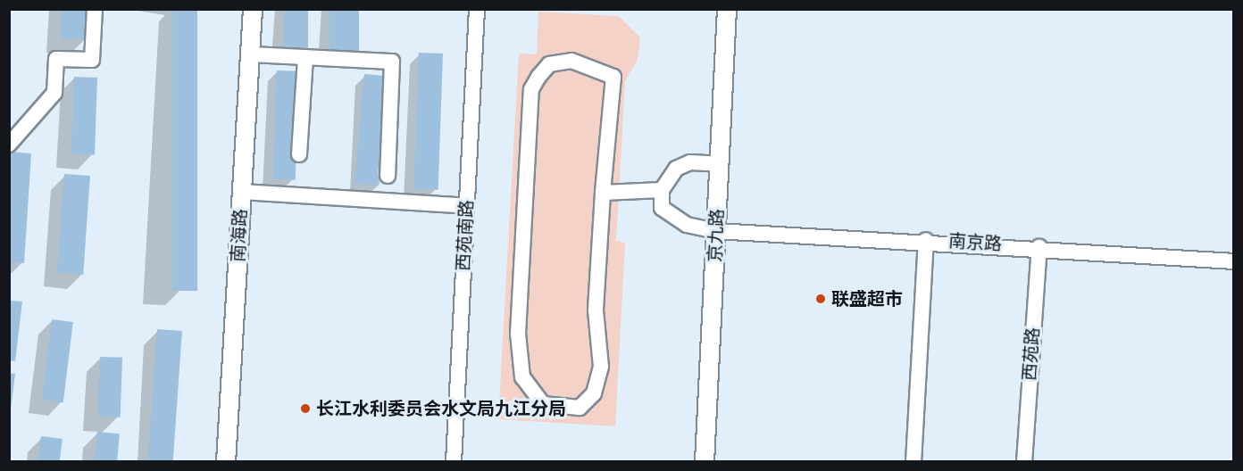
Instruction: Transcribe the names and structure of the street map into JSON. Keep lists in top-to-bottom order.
{
  "streets": {
    "main road": ["南海路", "京九路"],
    "street": ["西苑南路", "南京路", "西苑路"]
  },
  "crossings": [
    ["京九路", "南京路"],
    ["南京路", "西苑路"]
  ],
  "places": ["联盛超市", "长江水利委员会水文局九江分局"]
}
